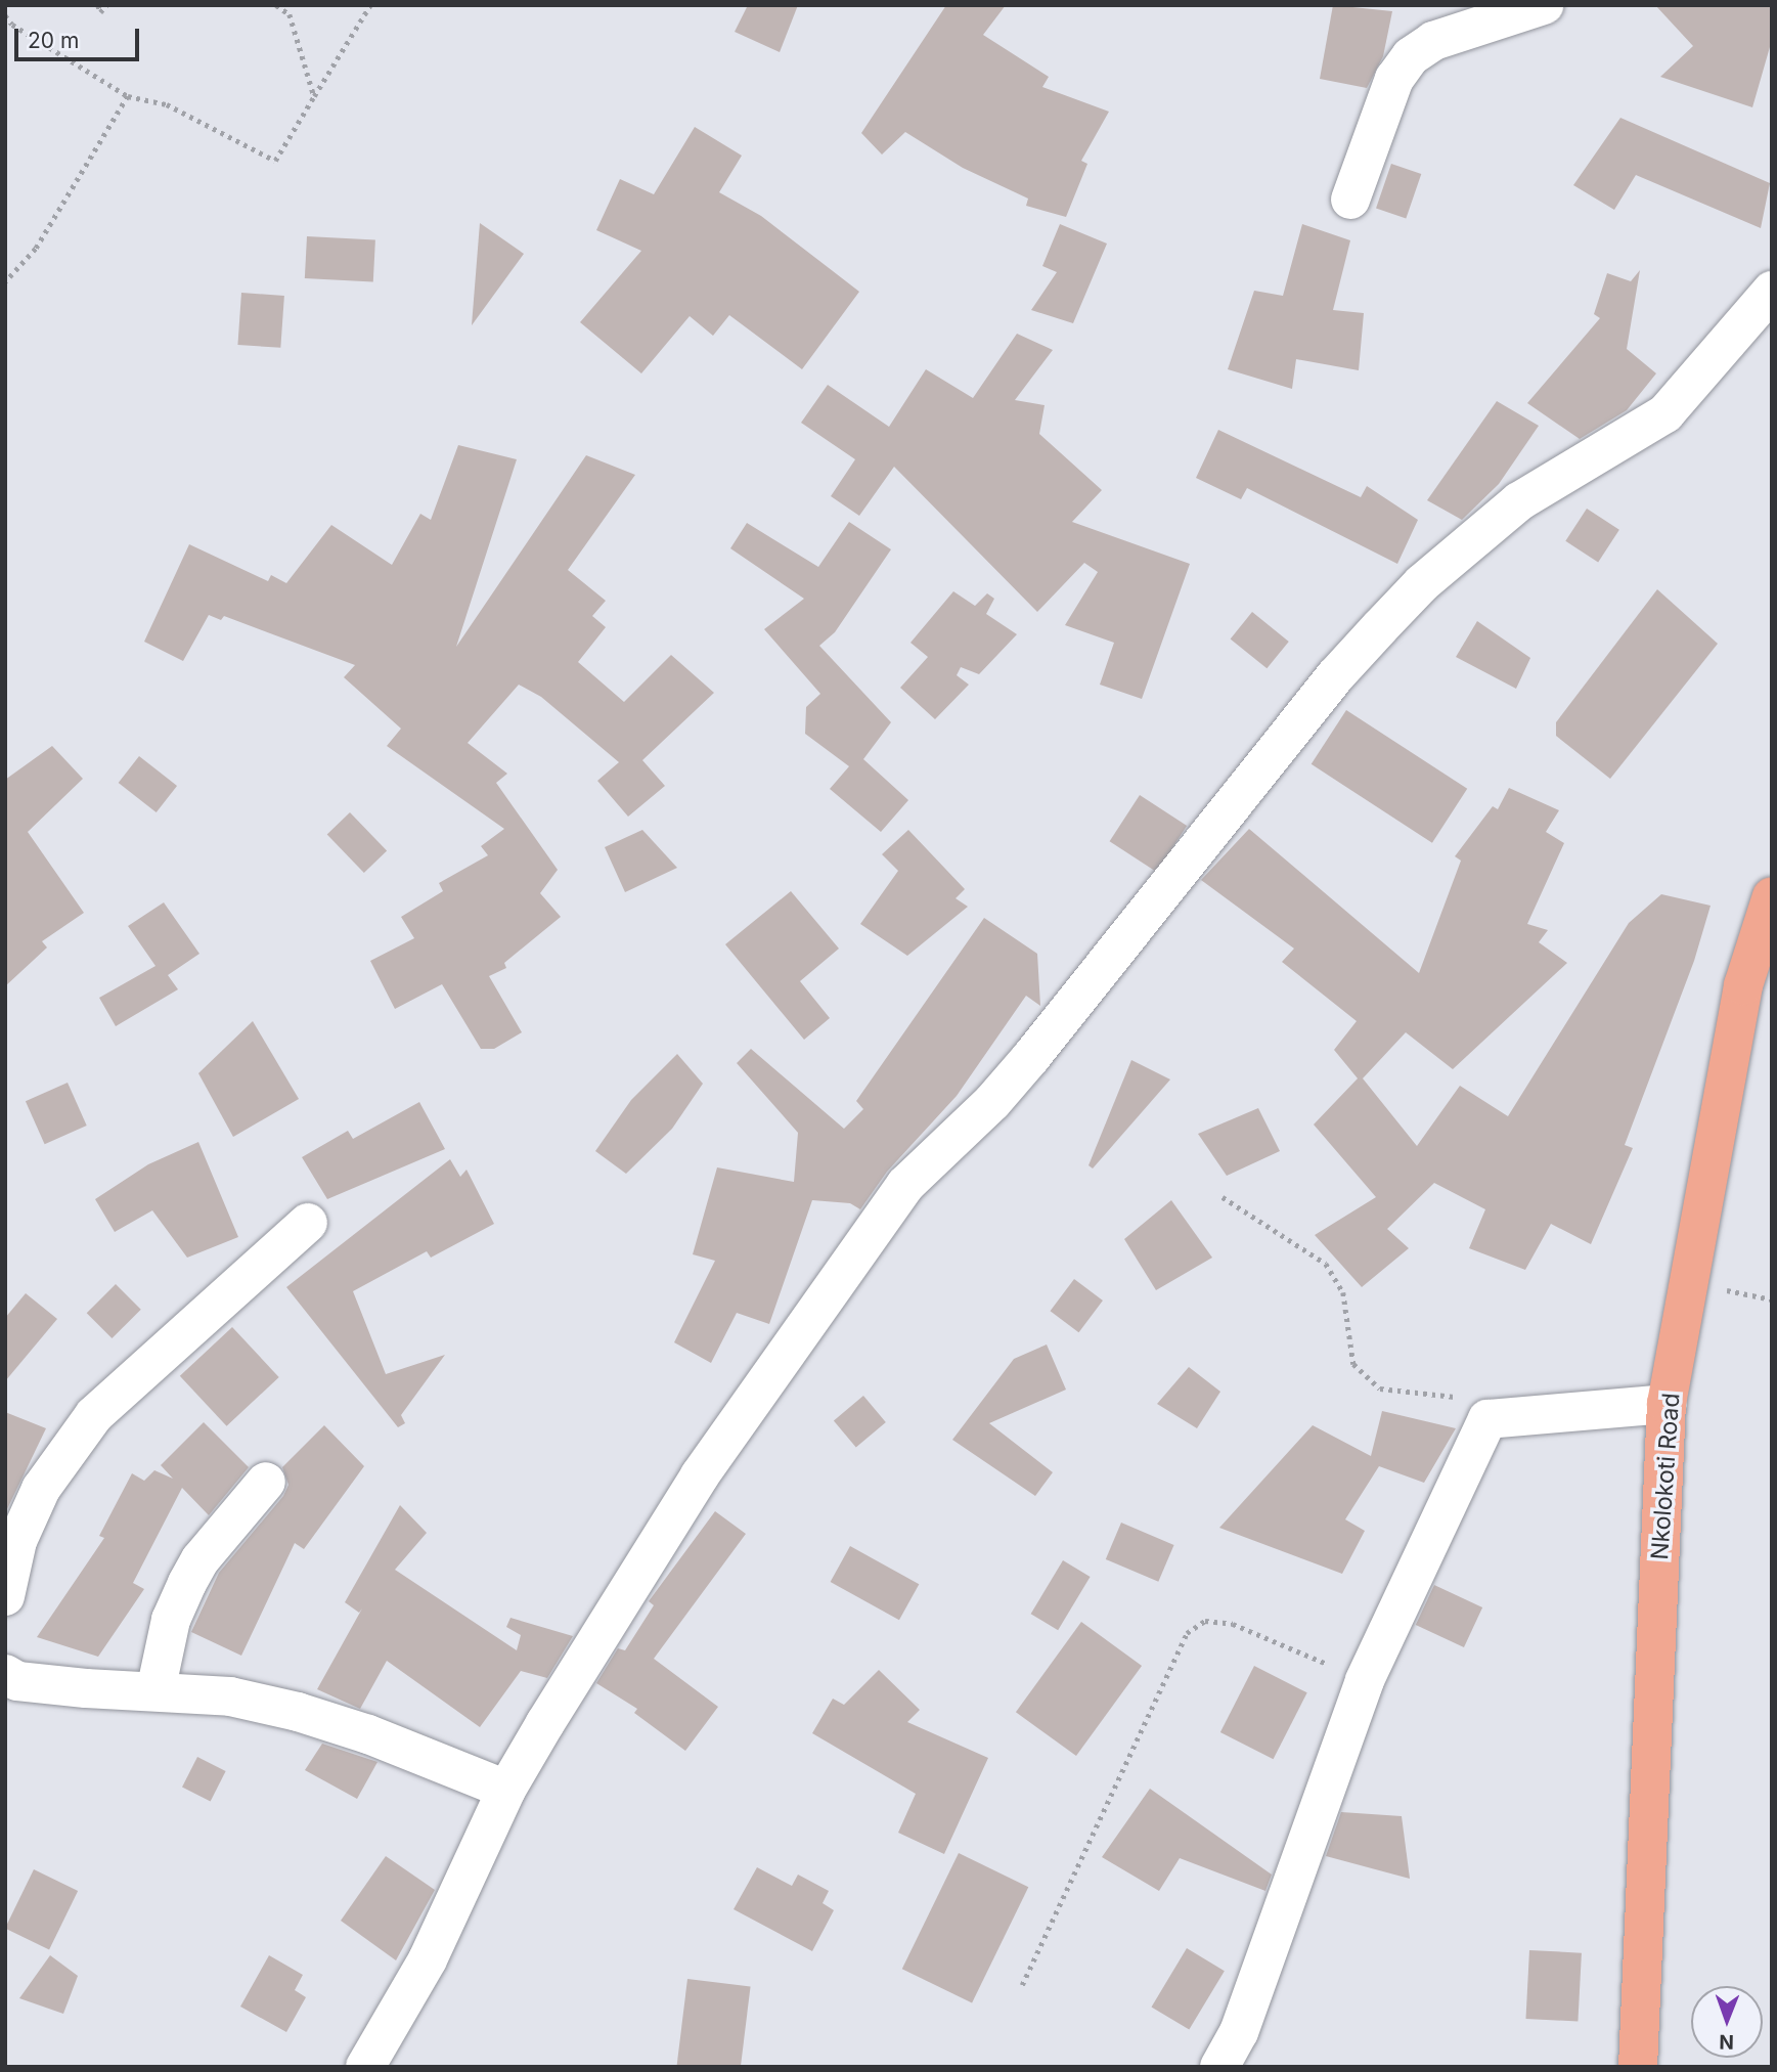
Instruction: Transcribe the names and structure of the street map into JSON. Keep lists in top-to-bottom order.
{
  "streets": {
    "main road": ["Nkolokoti Road"]
  },
  "scale_bar": "20 m",
  "north": "bottom"
}
